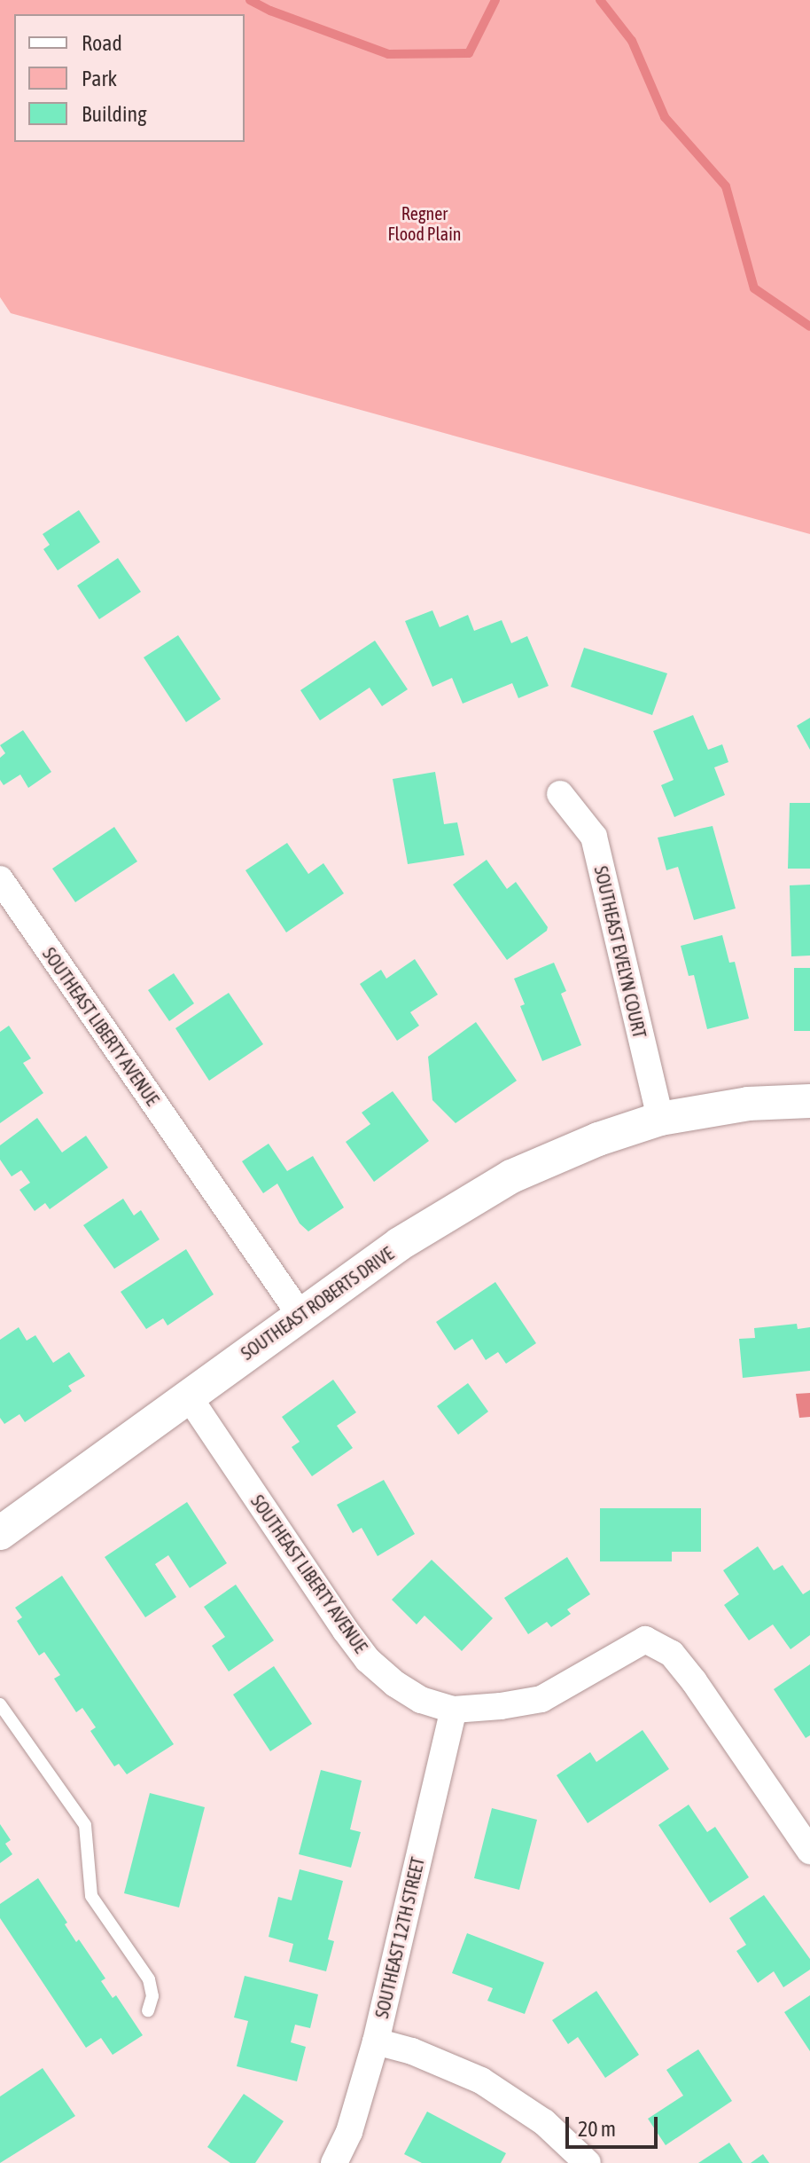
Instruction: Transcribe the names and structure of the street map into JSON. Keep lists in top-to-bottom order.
{
  "streets": {
    "street": [
      "SOUTHEAST EVELYN COURT",
      "SOUTHEAST LIBERTY AVENUE",
      "SOUTHEAST ROBERTS DRIVE",
      "SOUTHEAST 12TH STREET"
    ]
  },
  "crossings": [
    ["SOUTHEAST EVELYN COURT", "SOUTHEAST ROBERTS DRIVE"],
    ["SOUTHEAST LIBERTY AVENUE", "SOUTHEAST ROBERTS DRIVE"],
    ["SOUTHEAST LIBERTY AVENUE", "SOUTHEAST 12TH STREET"]
  ],
  "parks": ["Regner Flood Plain"],
  "legend": ["Road", "Park", "Building"],
  "scale_bar": "20 m"
}
